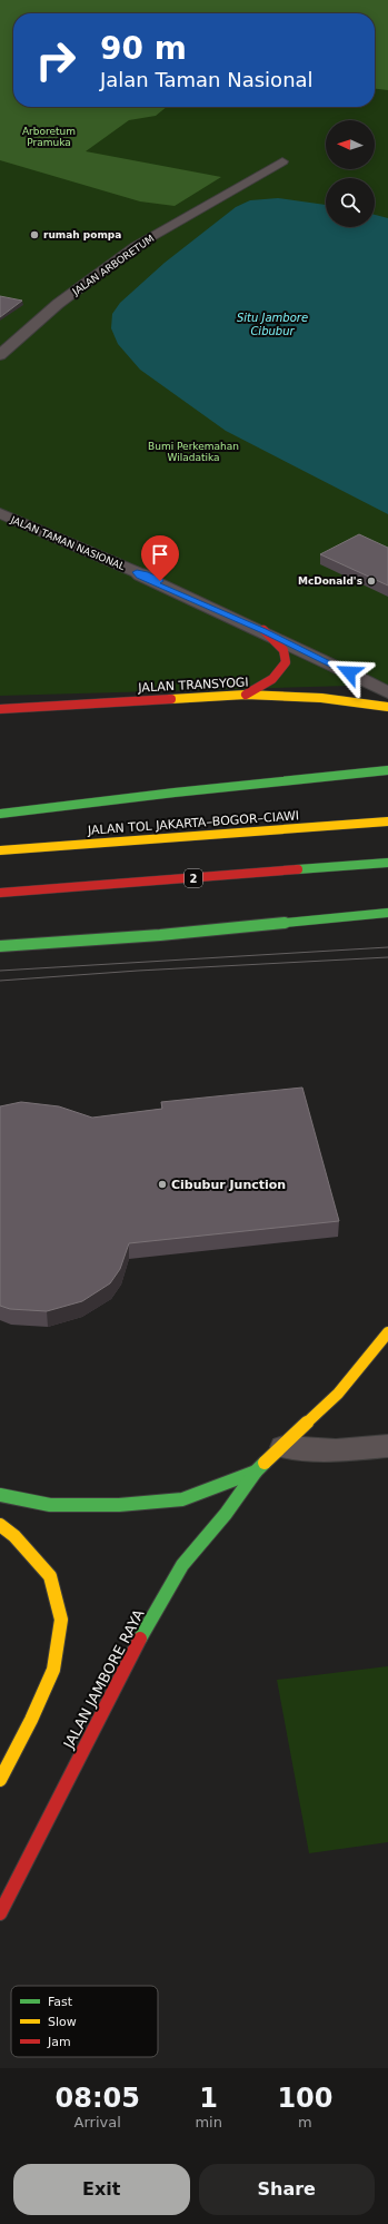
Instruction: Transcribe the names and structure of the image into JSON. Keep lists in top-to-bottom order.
{
  "streets": {
    "main road": [
      "JALAN TRANSYOGI",
      "JALAN TOL JAKARTA–BOGOR–CIAWI",
      "2",
      "JALAN JAMBORE RAYA"
    ],
    "street": ["JALAN ARBORETUM", "JALAN TAMAN NASIONAL"]
  },
  "water": ["Situ Jambore Cibubur"],
  "parks": ["Arboretum Pramuka", "Bumi Perkemahan Wiladatika"],
  "places": ["rumah pompa", "McDonald's", "Cibubur Junction"],
  "legend": ["Fast", "Slow", "Jam"],
  "north": "left",
  "page": {
    "turn": ["90 m", "Jalan Taman Nasional"],
    "eta": [
      "08:05",
      "Arrival",
      "1",
      "min",
      "100",
      "m"
    ],
    "buttons": ["Exit", "Share"]
  }
}
